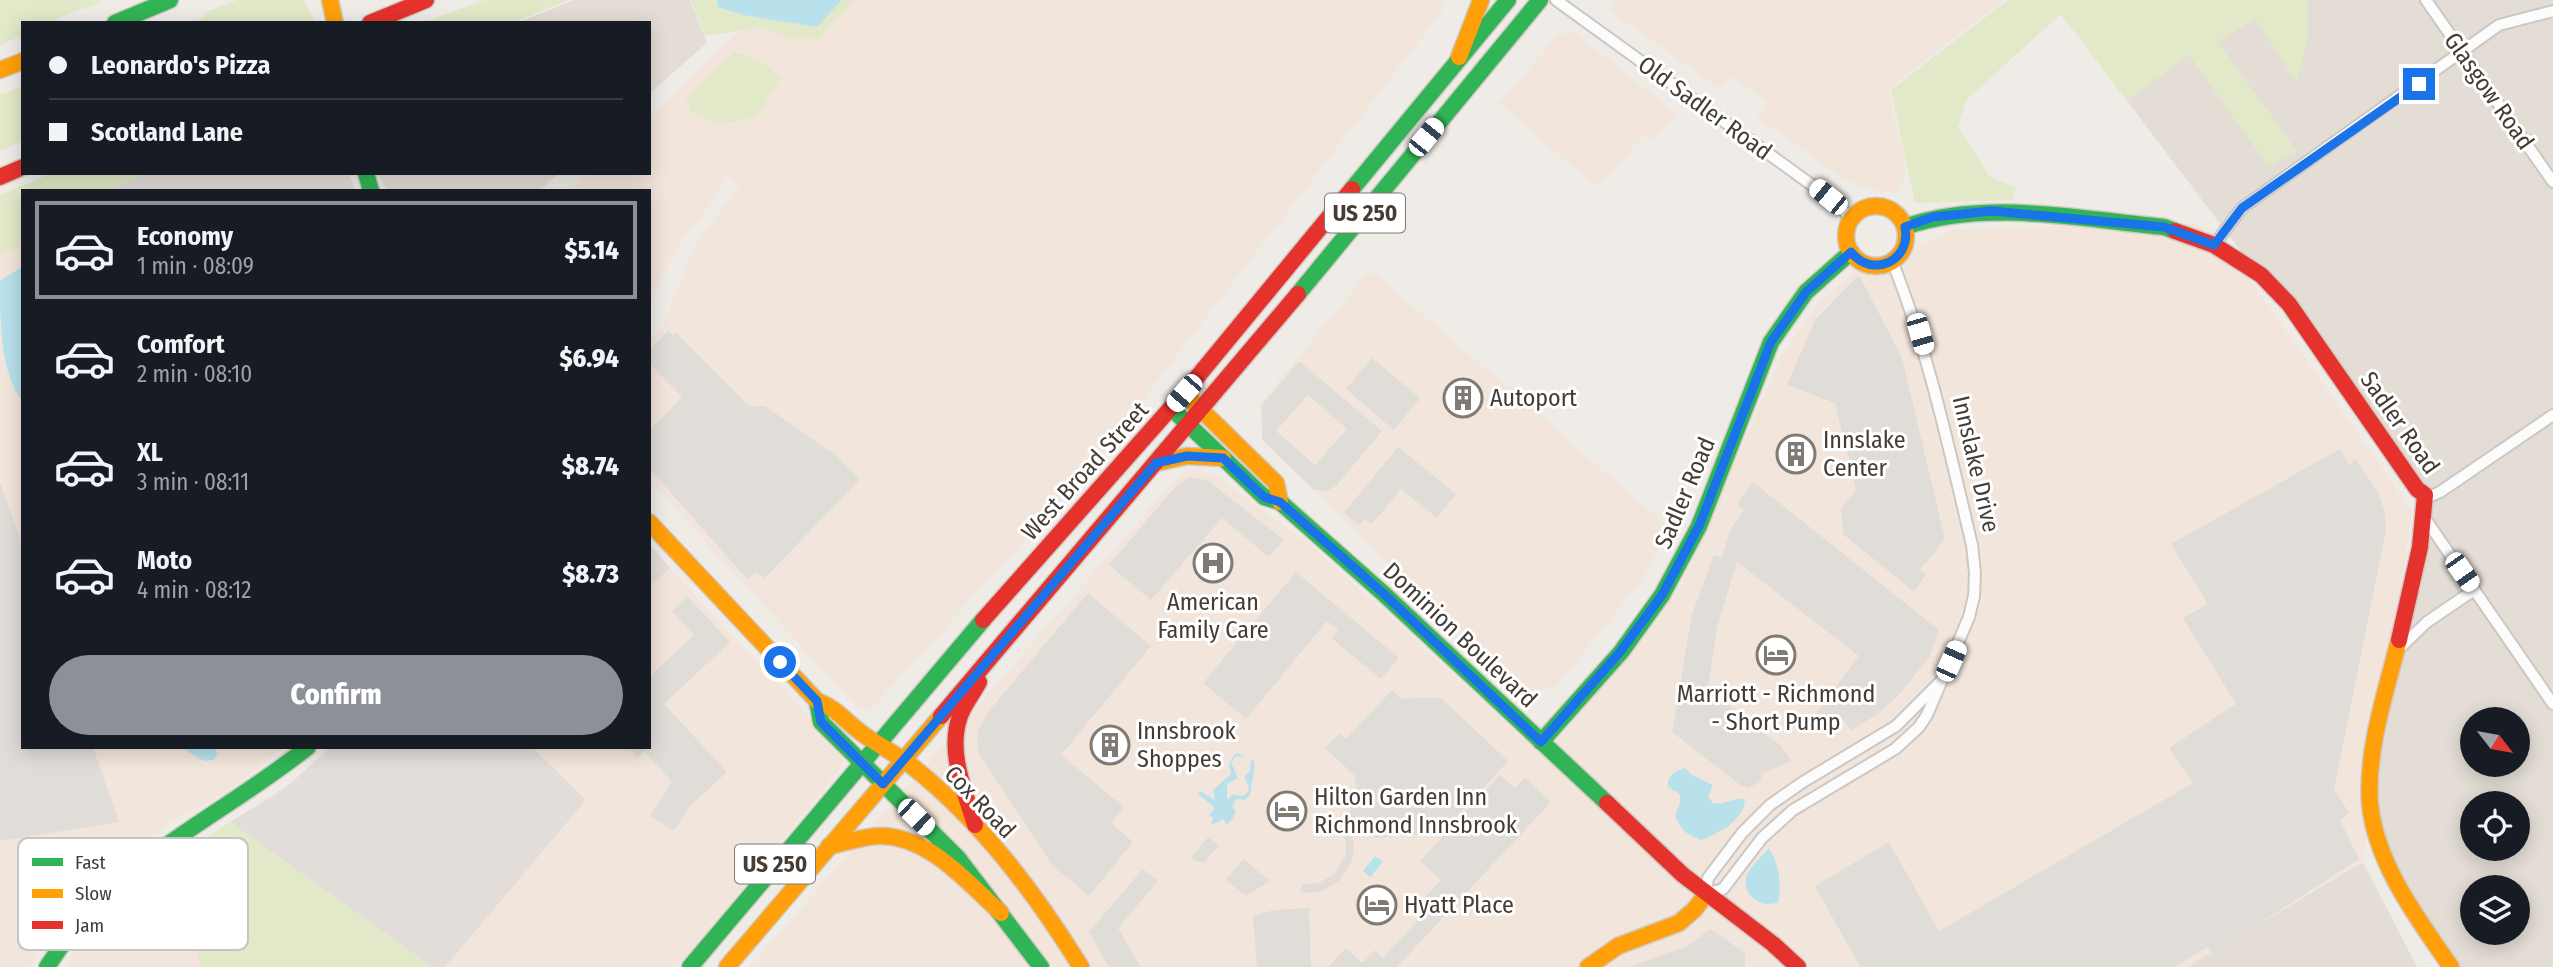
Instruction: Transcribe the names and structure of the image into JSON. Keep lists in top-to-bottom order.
{
  "streets": {
    "main road": [
      "US 250",
      "Sadler Road",
      "Innslake Drive",
      "West Broad Street",
      "Dominion Boulevard",
      "Cox Road"
    ],
    "street": ["Glasgow Road", "Old Sadler Road"]
  },
  "crossings": [
    ["Old Sadler Road", "Sadler Road"],
    ["Old Sadler Road", "Innslake Drive"],
    ["Sadler Road", "Innslake Drive"],
    ["Sadler Road", "Dominion Boulevard"],
    ["Innslake Drive", "Dominion Boulevard"],
    ["West Broad Street", "Dominion Boulevard"],
    ["West Broad Street", "Cox Road"]
  ],
  "places": {
    "building": ["Autoport", "Innslake Center", "Innsbrook Shoppes"],
    "hospital": ["American Family Care"],
    "hotel": ["Marriott - Richmond - Short Pump", "Hilton Garden Inn Richmond Innsbrook", "Hyatt Place"]
  },
  "legend": ["Fast", "Slow", "Jam"],
  "north": "bottom right",
  "page": {
    "banner": ["Leonardo's Pizza", "Scotland Lane"],
    "list": [
      {
        "name": "Economy",
        "note": "1 min · 08:09",
        "value": "$5.14"
      },
      {
        "name": "Comfort",
        "note": "2 min · 08:10",
        "value": "$6.94"
      },
      {
        "name": "XL",
        "note": "3 min · 08:11",
        "value": "$8.74"
      },
      {
        "name": "Moto",
        "note": "4 min · 08:12",
        "value": "$8.73"
      }
    ],
    "buttons": "Confirm"
  }
}
